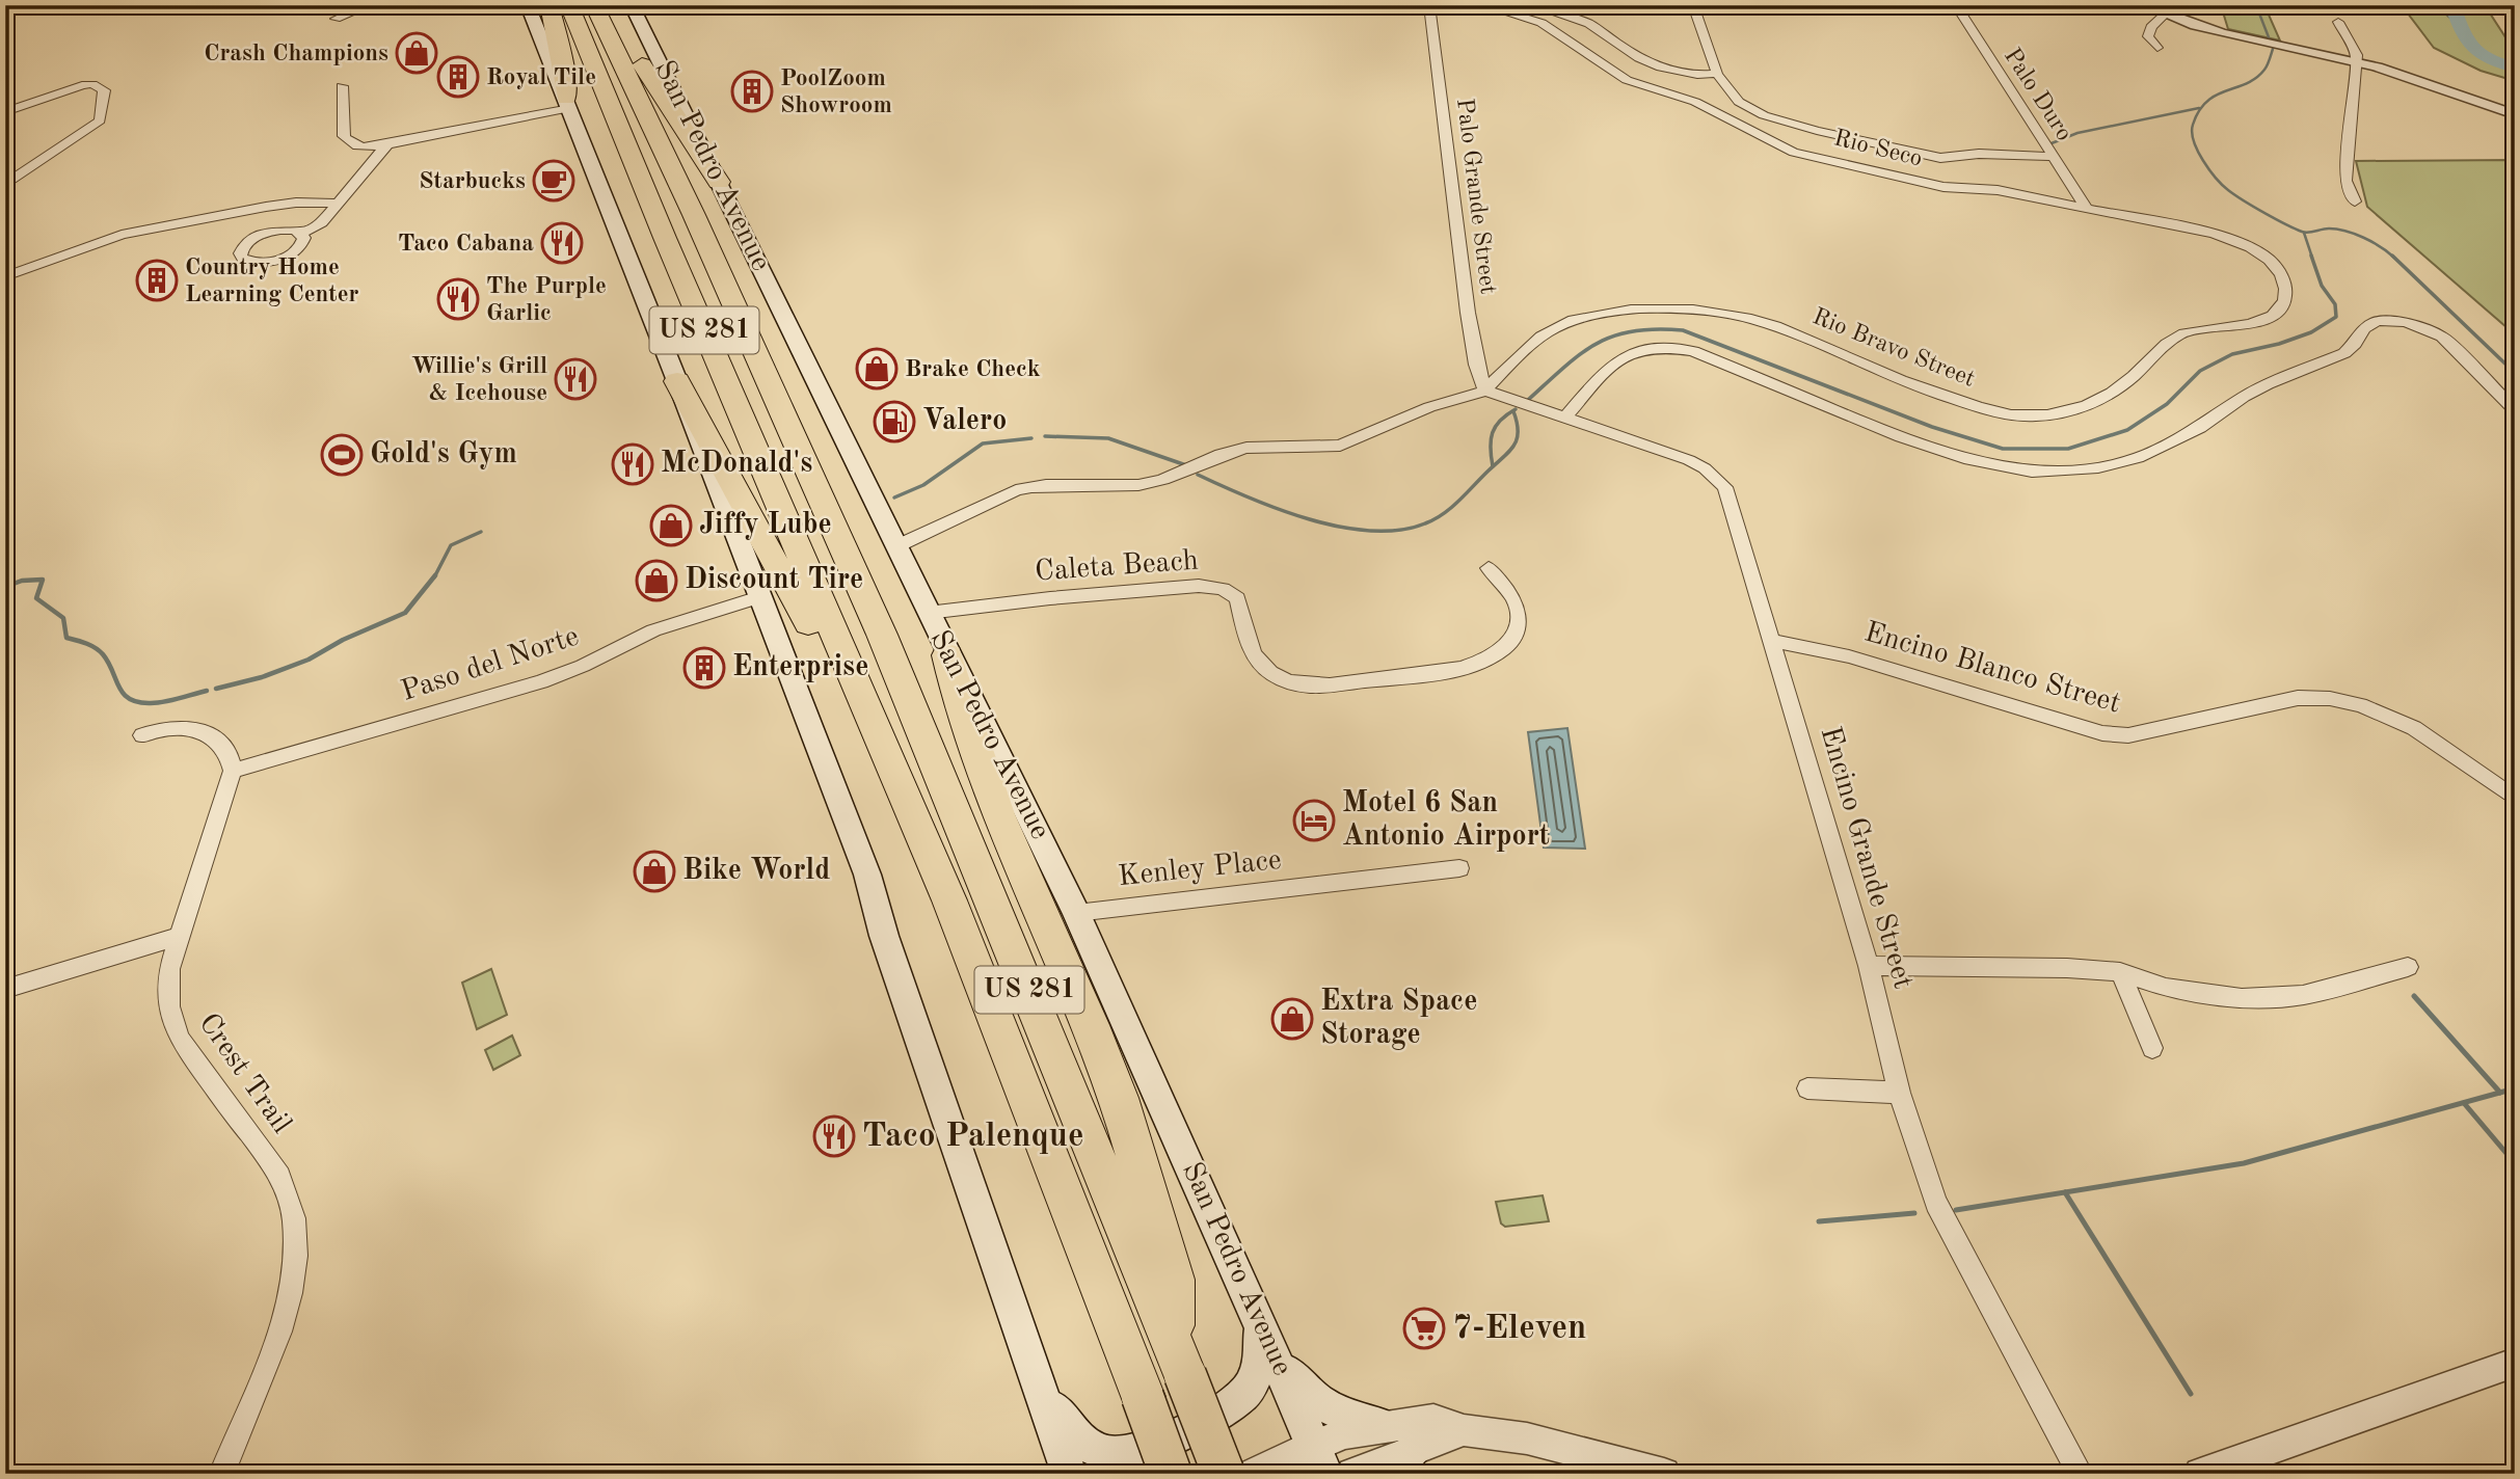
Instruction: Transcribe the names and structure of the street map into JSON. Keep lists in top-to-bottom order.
{
  "streets": {
    "highway": ["US 281"],
    "main road": ["San Pedro Avenue"],
    "street": [
      "Palo Duro",
      "Rio Seco",
      "Palo Grande Street",
      "Rio Bravo Street",
      "Caleta Beach",
      "Paso del Norte",
      "Encino Blanco Street",
      "Encino Grande Street",
      "Kenley Place",
      "Crest Trail"
    ]
  },
  "crossings": [
    ["Palo Duro", "Rio Seco"],
    ["Rio Seco", "Rio Bravo Street"],
    ["San Pedro Avenue", "Caleta Beach"],
    ["San Pedro Avenue", "Kenley Place"],
    ["Palo Grande Street", "Rio Bravo Street"],
    ["Palo Grande Street", "Encino Grande Street"],
    ["Rio Bravo Street", "Encino Grande Street"],
    ["Paso del Norte", "Crest Trail"],
    ["Encino Blanco Street", "Encino Grande Street"]
  ],
  "places": {
    "shop": [
      "Crash Champions",
      "Brake Check",
      "Jiffy Lube",
      "Discount Tire",
      "Bike World",
      "Extra Space Storage"
    ],
    "building": [
      "Royal Tile",
      "PoolZoom Showroom",
      "Country Home Learning Center",
      "Enterprise"
    ],
    "cafe": ["Starbucks"],
    "restaurant": [
      "Taco Cabana",
      "The Purple Garlic",
      "Willie's Grill & Icehouse",
      "McDonald's",
      "Taco Palenque"
    ],
    "fuel station": ["Valero"],
    "sports": ["Gold's Gym"],
    "hotel": ["Motel 6 San Antonio Airport"],
    "supermarket": ["7-Eleven"]
  }
}
